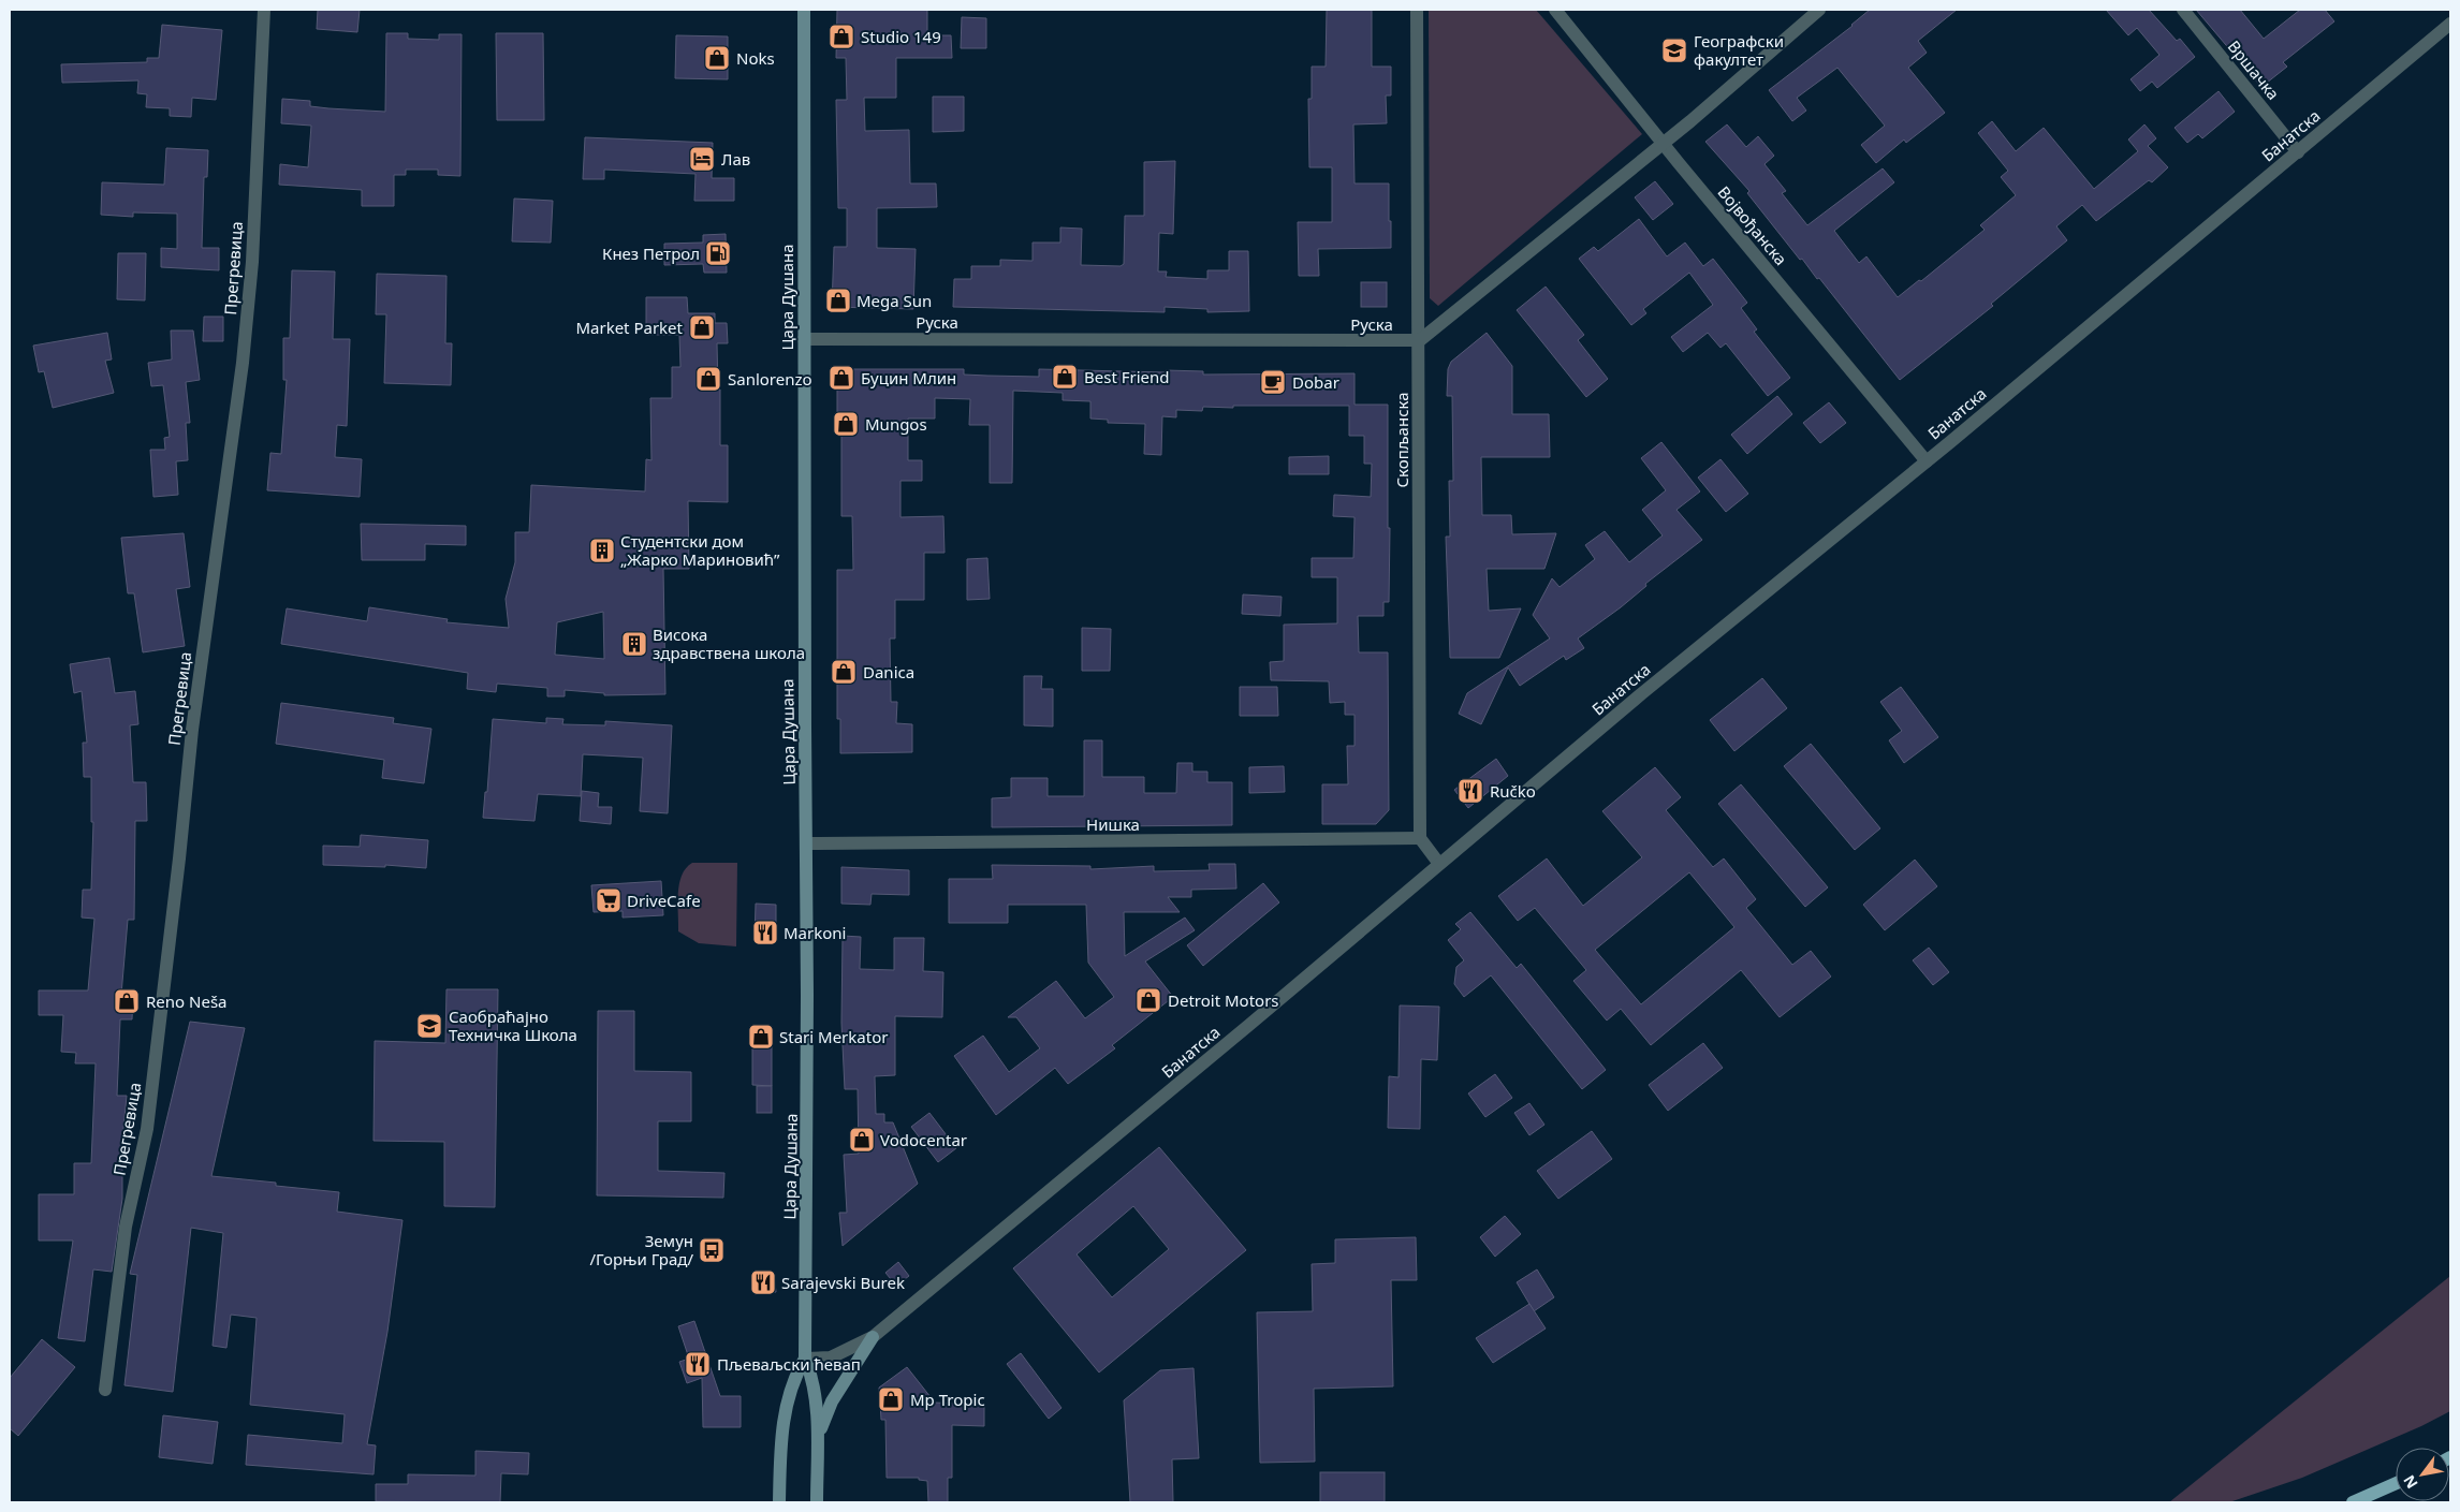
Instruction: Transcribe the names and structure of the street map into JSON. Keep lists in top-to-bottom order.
{
  "streets": {
    "main road": ["Цара Душана"],
    "street": [
      "Вршачка",
      "Банатска",
      "Војвођанска",
      "Прегревица",
      "Руска",
      "Скопљанска",
      "Нишка"
    ]
  },
  "crossings": [
    ["Вршачка", "Банатска"],
    ["Банатска", "Војвођанска"],
    ["Банатска", "Цара Душана"],
    ["Цара Душана", "Руска"],
    ["Цара Душана", "Нишка"],
    ["Руска", "Скопљанска"],
    ["Скопљанска", "Нишка"]
  ],
  "places": {
    "shop": [
      "Studio 149",
      "Noks",
      "Mega Sun",
      "Market Parket",
      "Best Friend",
      "Буцин Млин",
      "Sanlorenzo",
      "Mungos",
      "Danica",
      "Detroit Motors",
      "Reno Neša",
      "Stari Merkator",
      "Vodocentar",
      "Mp Tropic"
    ],
    "school or university": ["Географски факултет", "Саобраћајно Техничка Школа"],
    "hotel": ["Лав"],
    "fuel station": ["Кнез Петрол"],
    "cafe": ["Dobar"],
    "building": ["Студентски дом „Жарко Мариновић”", "Висока здравствена школа"],
    "restaurant": [
      "Ručko",
      "Markoni",
      "Sarajevski Burek",
      "Пљеваљски ћевап"
    ],
    "supermarket": ["DriveCafe"],
    "bus stop": ["Земун /Горњи Град/"]
  },
  "north": "bottom left"
}
